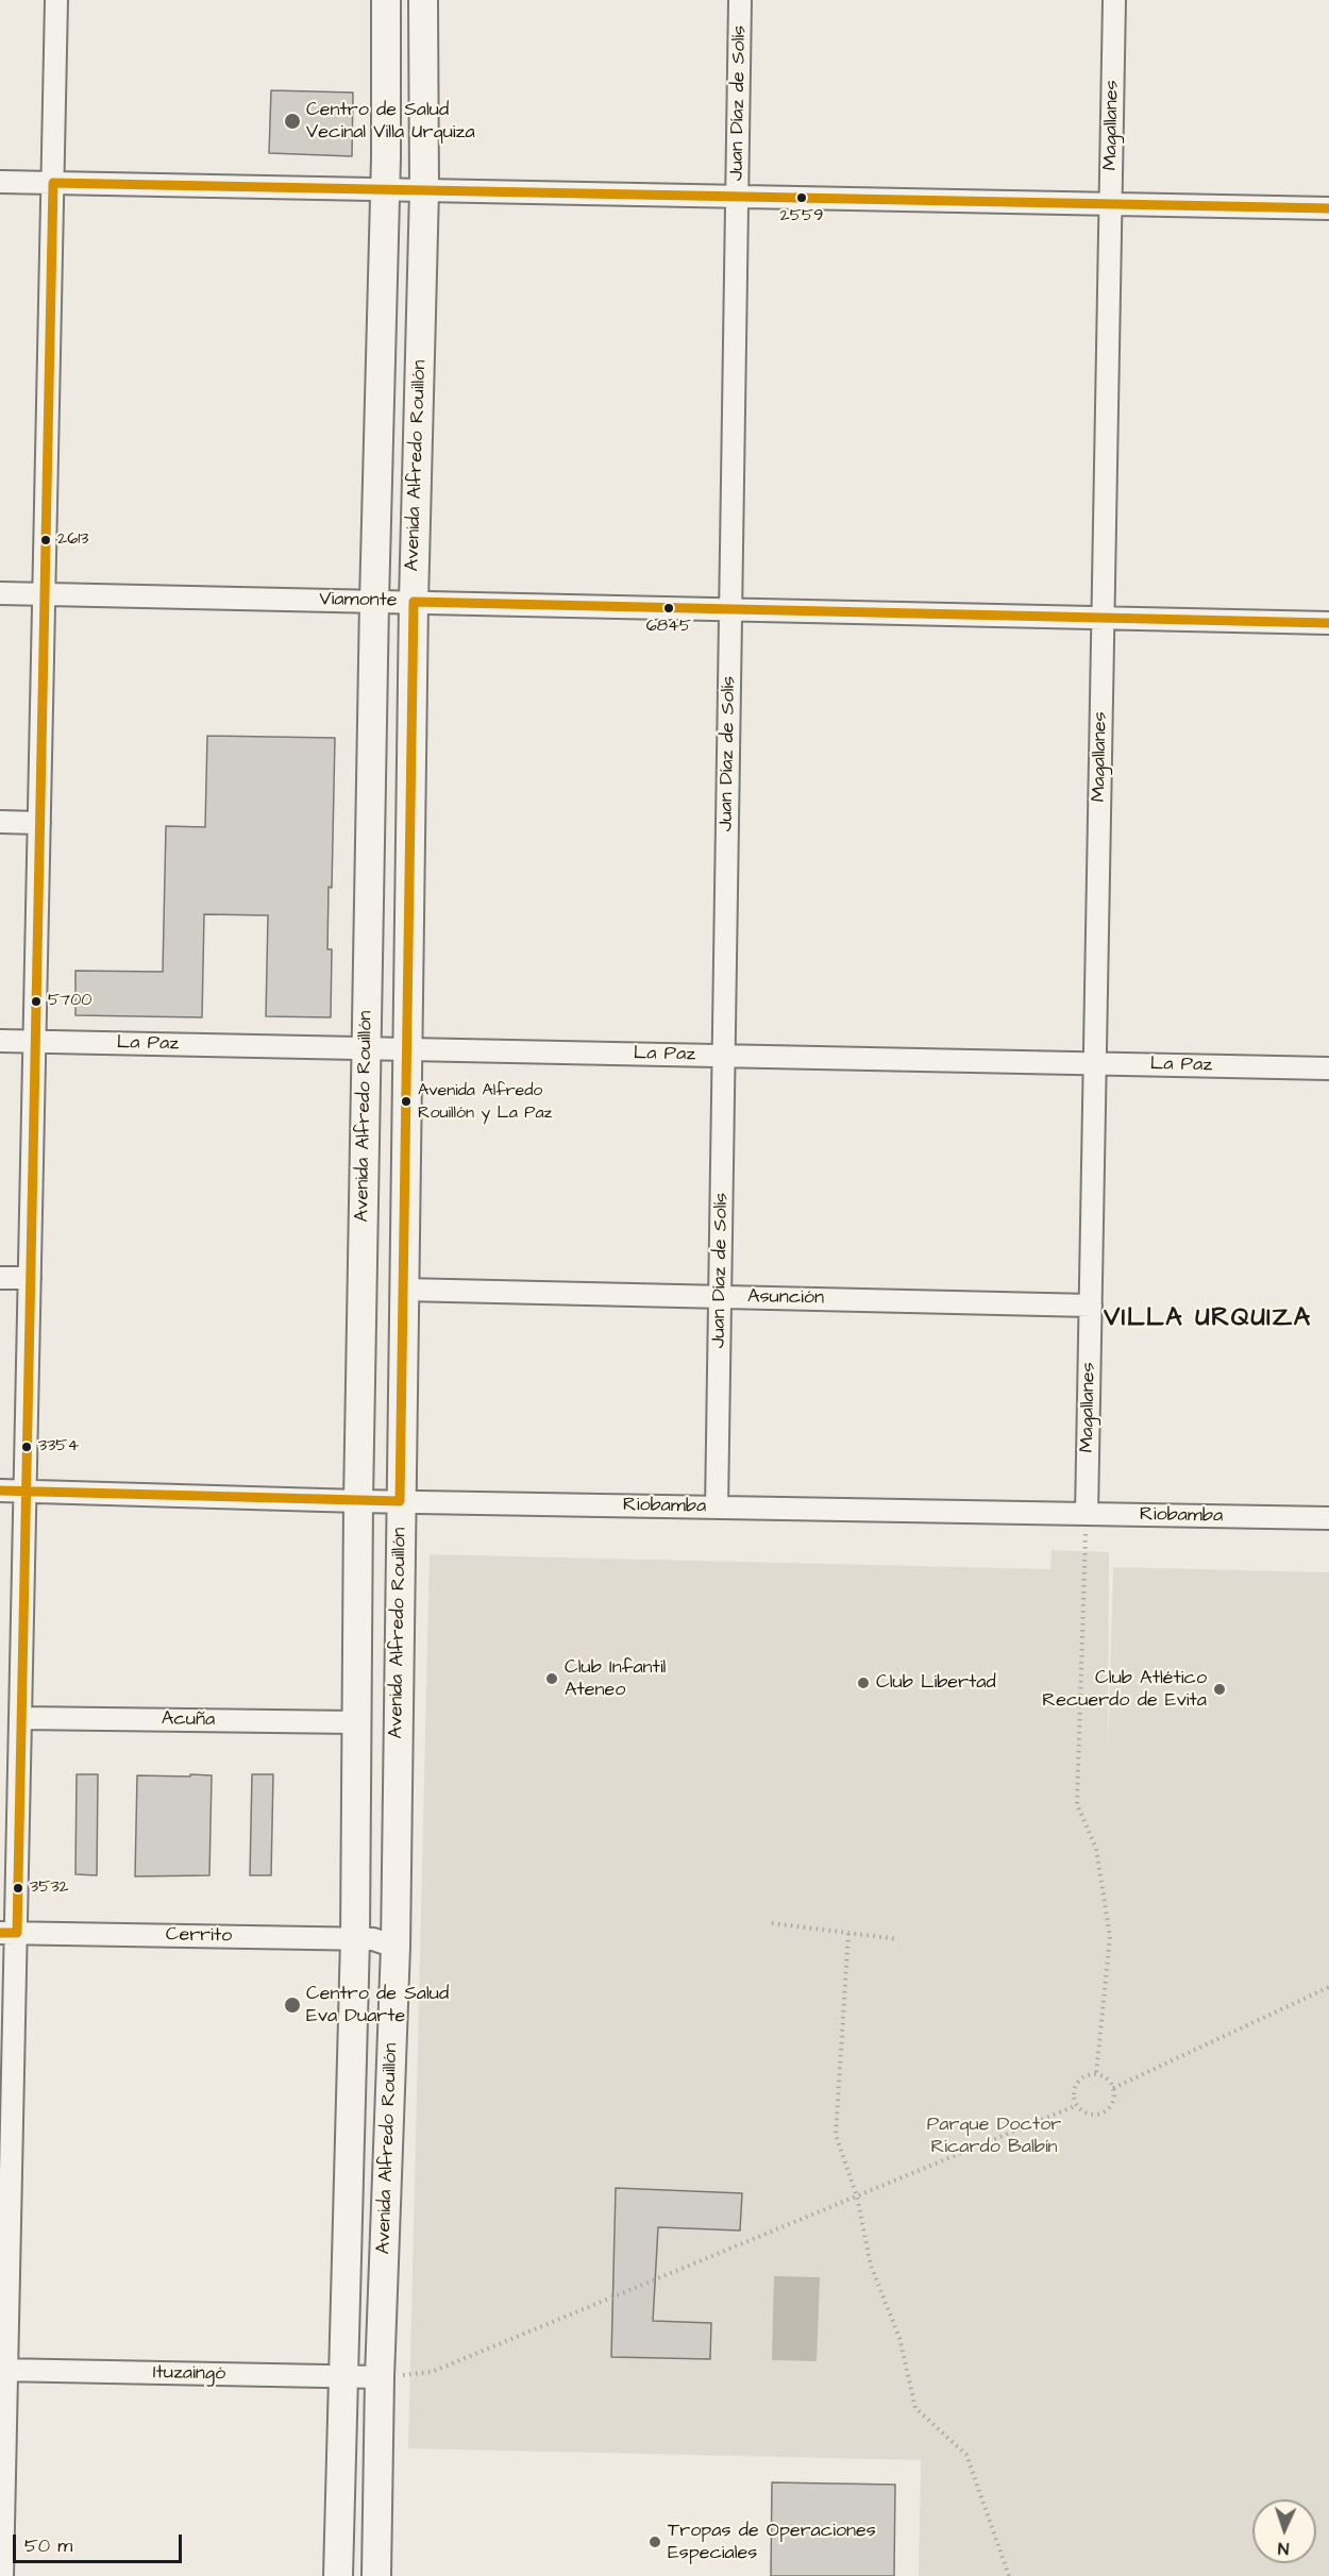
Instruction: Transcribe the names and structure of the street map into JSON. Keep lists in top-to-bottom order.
{
  "streets": {
    "street": [
      "Juan Díaz de Solís",
      "Magallanes",
      "Avenida Alfredo Rouillón",
      "Viamonte",
      "La Paz",
      "Asunción",
      "Riobamba",
      "Acuña",
      "Cerrito",
      "Ituzaingó"
    ]
  },
  "crossings": [
    ["Juan Díaz de Solís", "Viamonte"],
    ["Juan Díaz de Solís", "La Paz"],
    ["Juan Díaz de Solís", "Asunción"],
    ["Juan Díaz de Solís", "Riobamba"],
    ["Magallanes", "Viamonte"],
    ["Magallanes", "La Paz"],
    ["Magallanes", "Asunción"],
    ["Magallanes", "Riobamba"],
    ["Avenida Alfredo Rouillón", "Viamonte"],
    ["Avenida Alfredo Rouillón", "La Paz"],
    ["Avenida Alfredo Rouillón", "Asunción"],
    ["Avenida Alfredo Rouillón", "Riobamba"],
    ["Avenida Alfredo Rouillón", "Acuña"],
    ["Avenida Alfredo Rouillón", "Cerrito"],
    ["Avenida Alfredo Rouillón", "Ituzaingó"]
  ],
  "districts": ["VILLA URQUIZA"],
  "parks": ["Parque Doctor Ricardo Balbín"],
  "places": [
    "Centro de Salud Vecinal Villa Urquiza",
    "2559",
    "2613",
    "6845",
    "5700",
    "Avenida Alfredo Rouillón y La Paz",
    "3354",
    "Club Infantil Ateneo",
    "Club Libertad",
    "Club Atlético Recuerdo de Evita",
    "3532",
    "Centro de Salud Eva Duarte",
    "Tropas de Operaciones Especiales"
  ],
  "scale_bar": "50 m",
  "north": "bottom"
}
